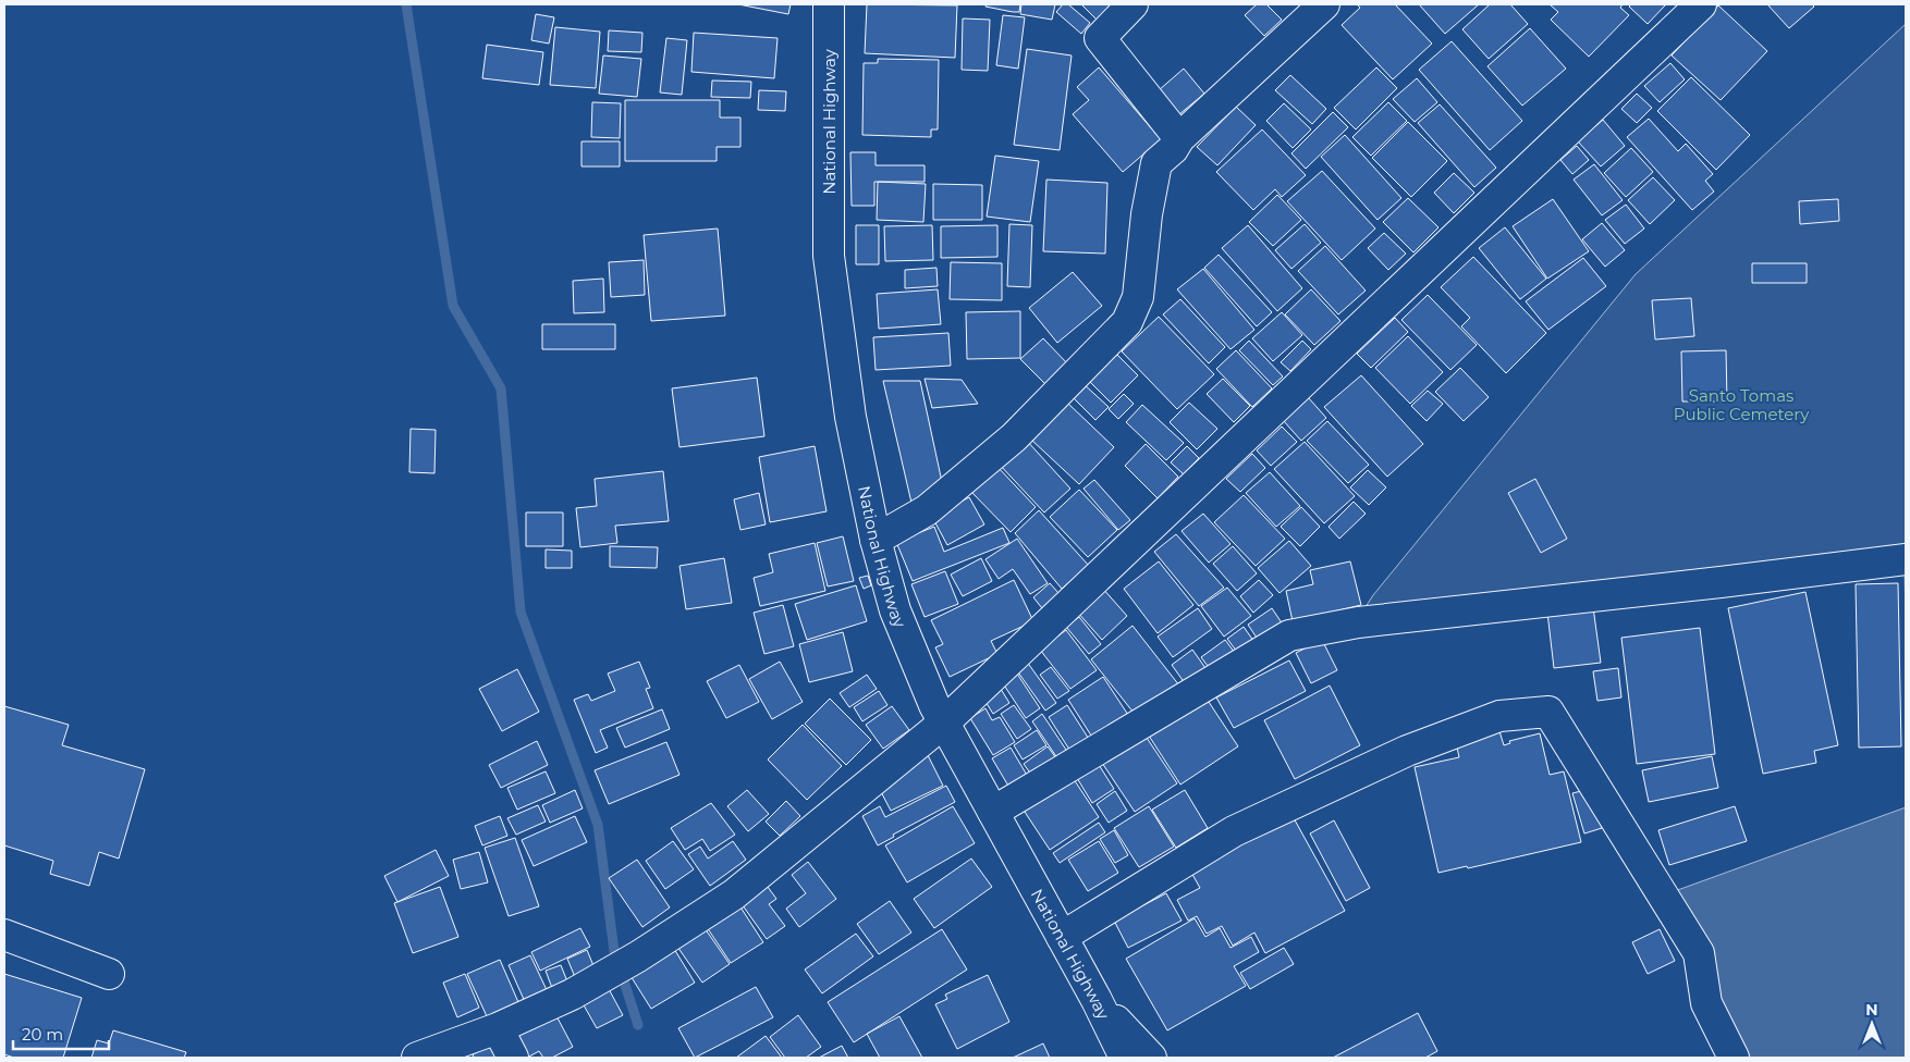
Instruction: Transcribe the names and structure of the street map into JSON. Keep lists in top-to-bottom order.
{
  "streets": {
    "street": ["National Highway"]
  },
  "parks": ["Santo Tomas Public Cemetery"],
  "scale_bar": "20 m",
  "north": "top"
}
